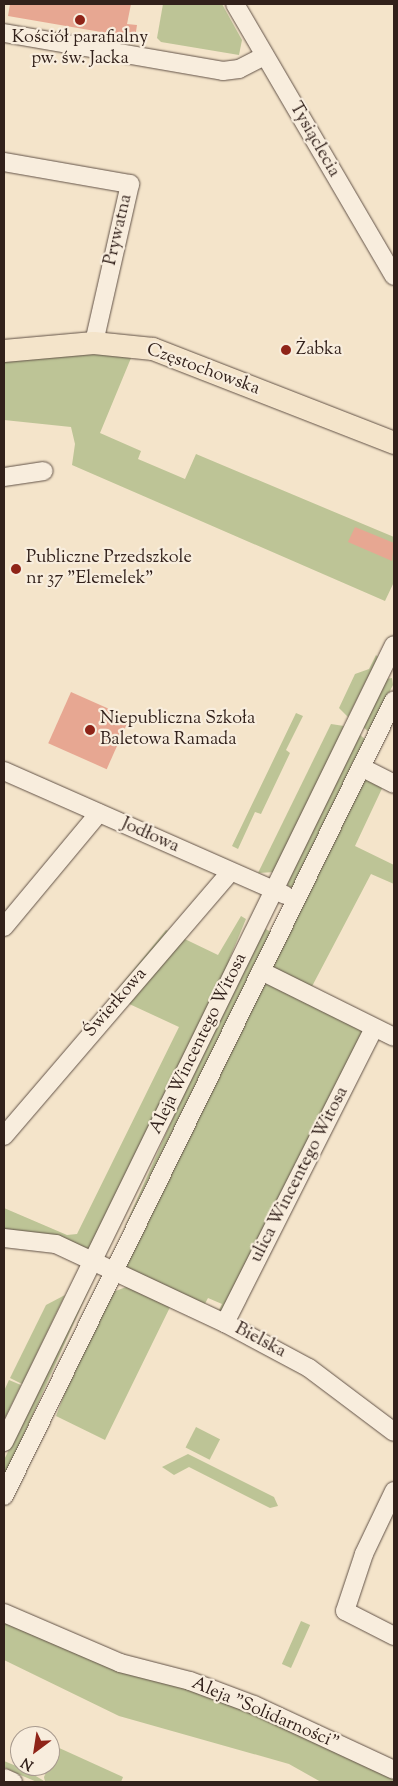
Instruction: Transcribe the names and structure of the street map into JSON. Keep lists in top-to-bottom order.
{
  "streets": {
    "main road": ["Częstochowska"],
    "street": [
      "Tysiąclecia",
      "Prywatna",
      "Jodłowa",
      "Świerkowa",
      "Aleja Wincentego Witosa",
      "ulica Wincentego Witosa",
      "Bielska",
      "Aleja \"Solidarności\""
    ]
  },
  "crossings": [
    ["Prywatna", "Częstochowska"],
    ["Jodłowa", "Świerkowa"],
    ["Jodłowa", "Aleja Wincentego Witosa"],
    ["Aleja Wincentego Witosa", "Bielska"],
    ["ulica Wincentego Witosa", "Bielska"]
  ],
  "places": [
    "Kościół parafialny pw. św. Jacka",
    "Żabka",
    "Publiczne Przedszkole nr 37 \"Elemelek\"",
    "Niepubliczna Szkoła Baletowa Ramada"
  ],
  "north": "bottom left"
}
